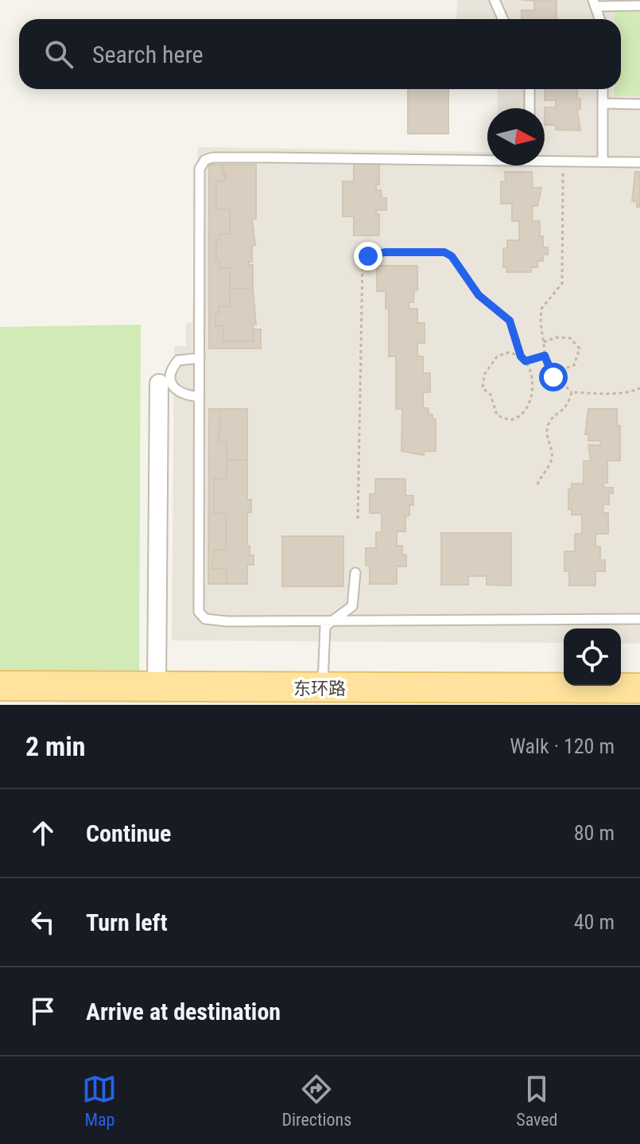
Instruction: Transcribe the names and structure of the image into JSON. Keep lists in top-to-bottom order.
{
  "streets": {
    "main road": ["东环路"]
  },
  "north": "right",
  "page": {
    "search": "Search here",
    "heading": ["2 min", "Walk · 120 m"],
    "list": [
      ["Continue", "80 m"],
      ["Turn left", "40 m"],
      "Arrive at destination"
    ],
    "nav": ["Map", "Directions", "Saved"]
  }
}
